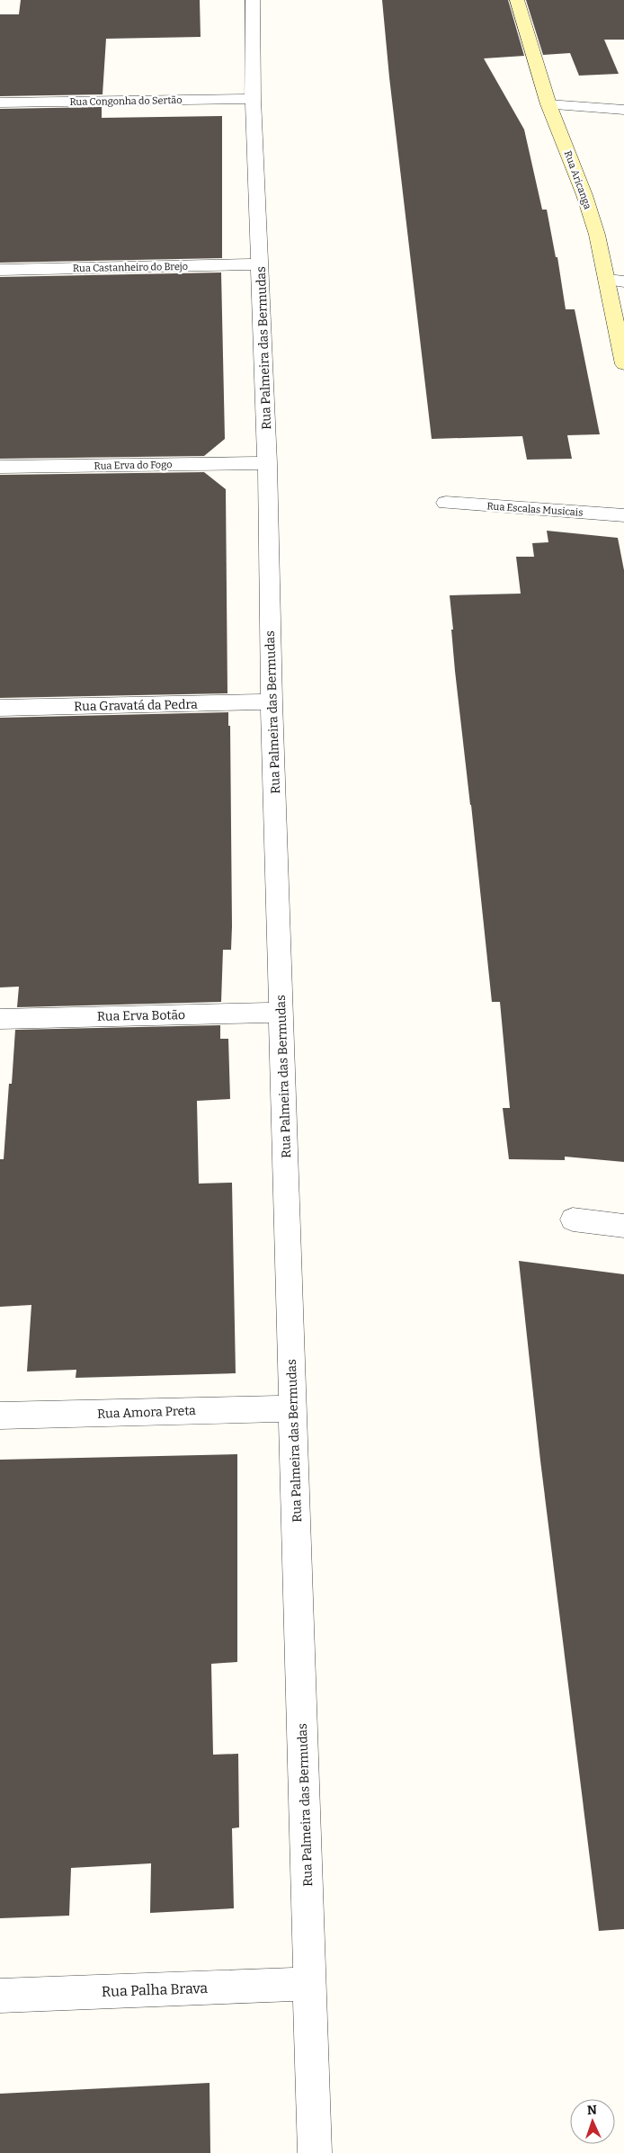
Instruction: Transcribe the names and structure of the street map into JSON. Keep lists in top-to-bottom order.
{
  "streets": {
    "street": [
      "Rua Congonha do Sertão",
      "Rua Aricanga",
      "Rua Castanheiro do Brejo",
      "Rua Palmeira das Bermudas",
      "Rua Erva do Fogo",
      "Rua Escalas Musicais",
      "Rua Gravatá da Pedra",
      "Rua Erva Botão",
      "Rua Amora Preta",
      "Rua Palha Brava"
    ]
  },
  "crossings": [
    ["Rua Congonha do Sertão", "Rua Palmeira das Bermudas"],
    ["Rua Castanheiro do Brejo", "Rua Palmeira das Bermudas"],
    ["Rua Palmeira das Bermudas", "Rua Erva do Fogo"],
    ["Rua Palmeira das Bermudas", "Rua Gravatá da Pedra"],
    ["Rua Palmeira das Bermudas", "Rua Erva Botão"],
    ["Rua Palmeira das Bermudas", "Rua Amora Preta"],
    ["Rua Palmeira das Bermudas", "Rua Palha Brava"]
  ],
  "north": "top"
}
